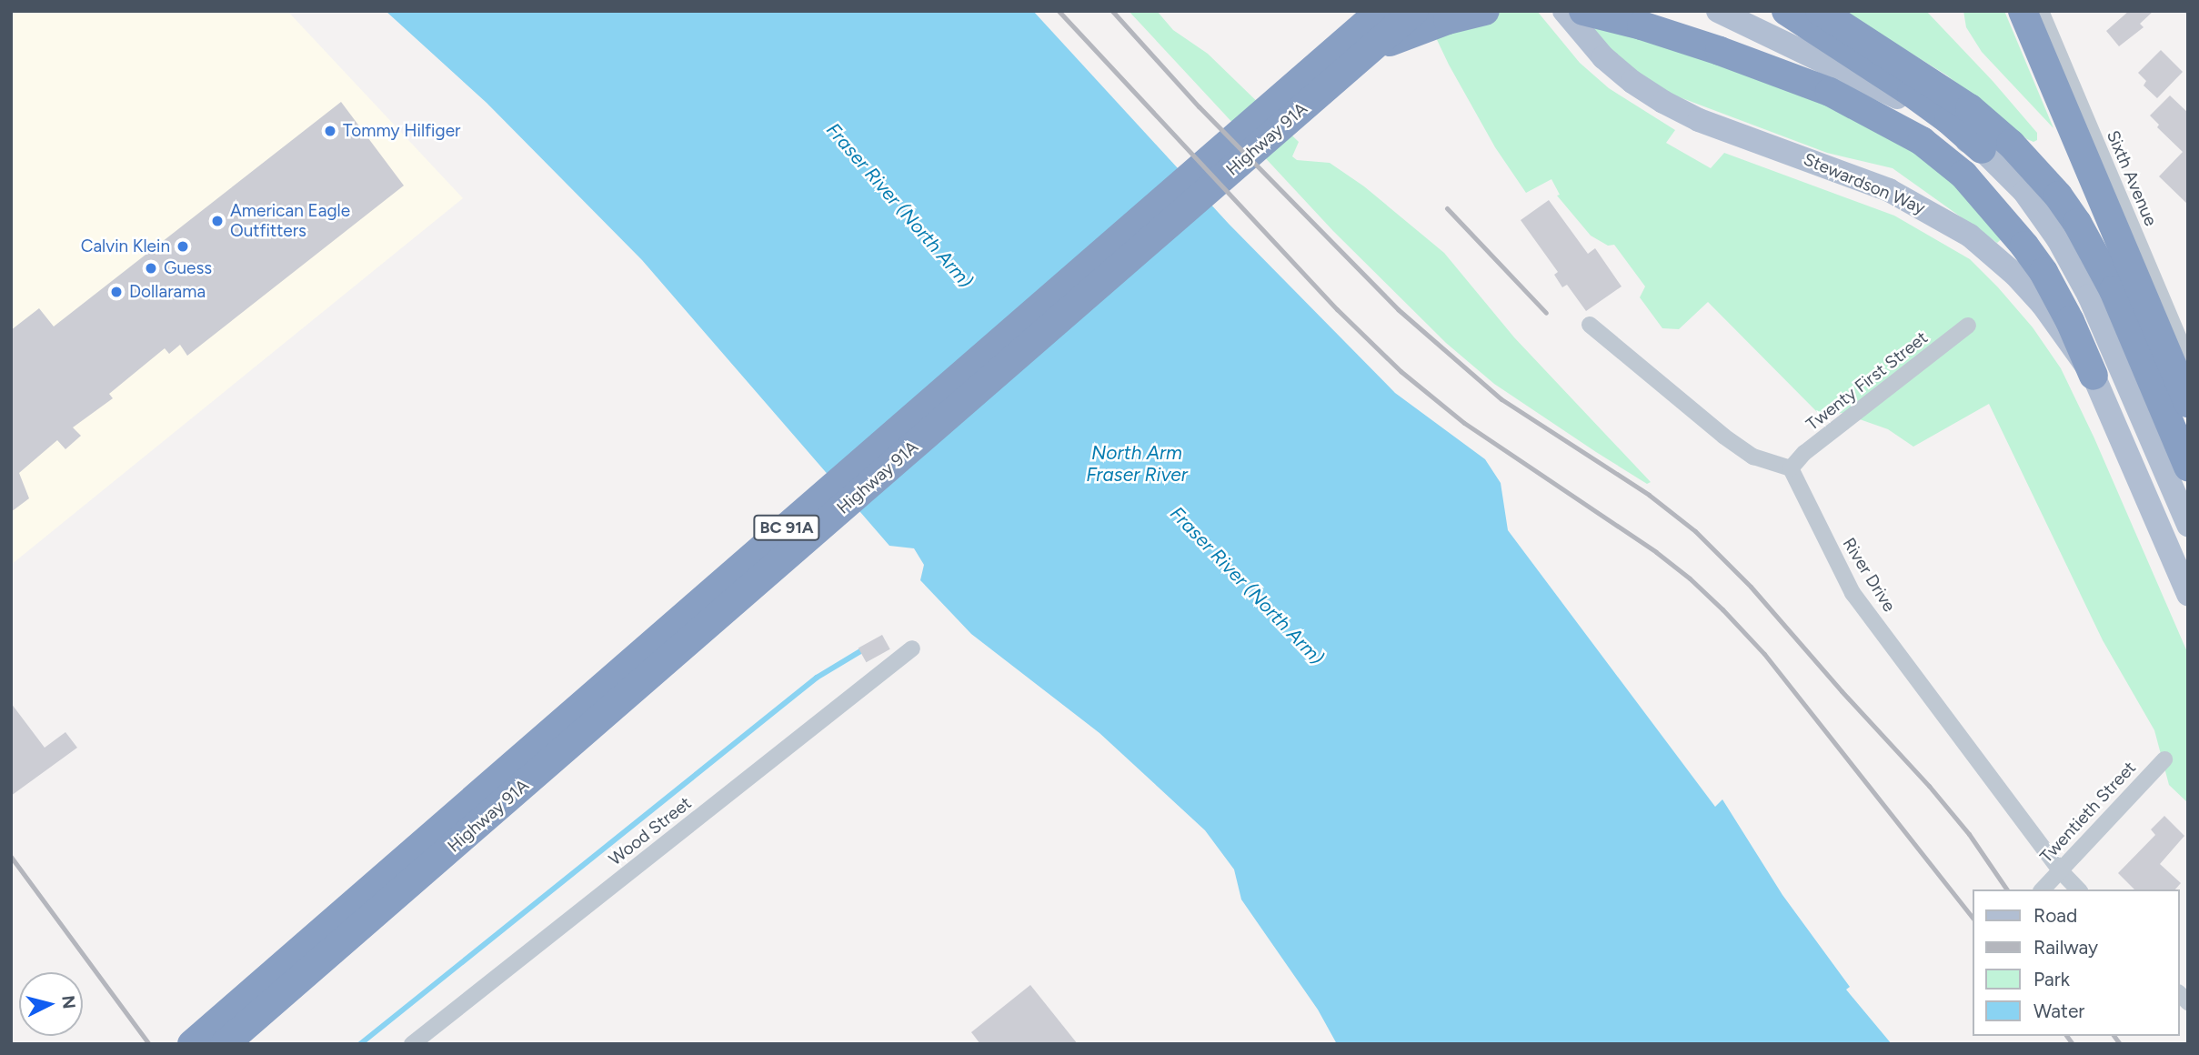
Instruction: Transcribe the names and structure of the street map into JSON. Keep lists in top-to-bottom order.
{
  "streets": {
    "highway": ["Highway 91A", "BC 91A"],
    "main road": ["Stewardson Way"],
    "street": [
      "Sixth Avenue",
      "Twenty First Street",
      "River Drive",
      "Twentieth Street",
      "Wood Street"
    ]
  },
  "crossings": [
    ["Twenty First Street", "River Drive"],
    ["River Drive", "Twentieth Street"]
  ],
  "water": ["Fraser River (North Arm)", "North Arm Fraser River"],
  "places": [
    "Tommy Hilfiger",
    "American Eagle Outfitters",
    "Calvin Klein",
    "Guess",
    "Dollarama"
  ],
  "legend": [
    "Road",
    "Railway",
    "Park",
    "Water"
  ],
  "north": "right"
}
